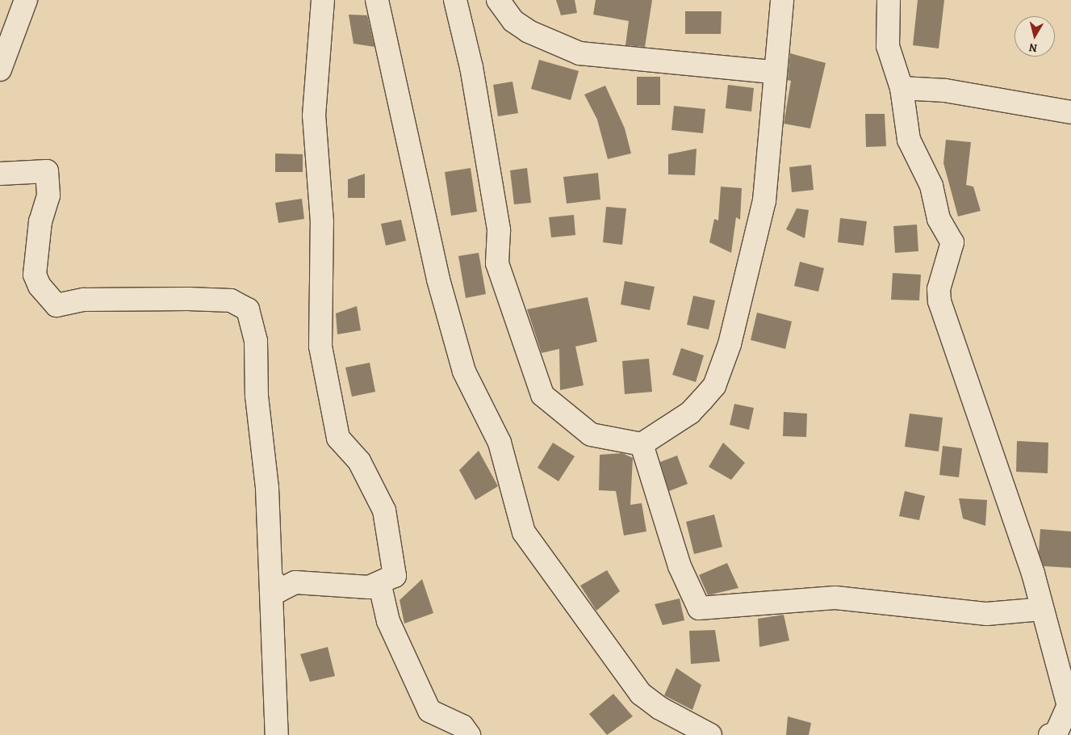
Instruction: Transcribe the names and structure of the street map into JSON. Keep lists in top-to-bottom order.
{
  "north": "bottom"
}
